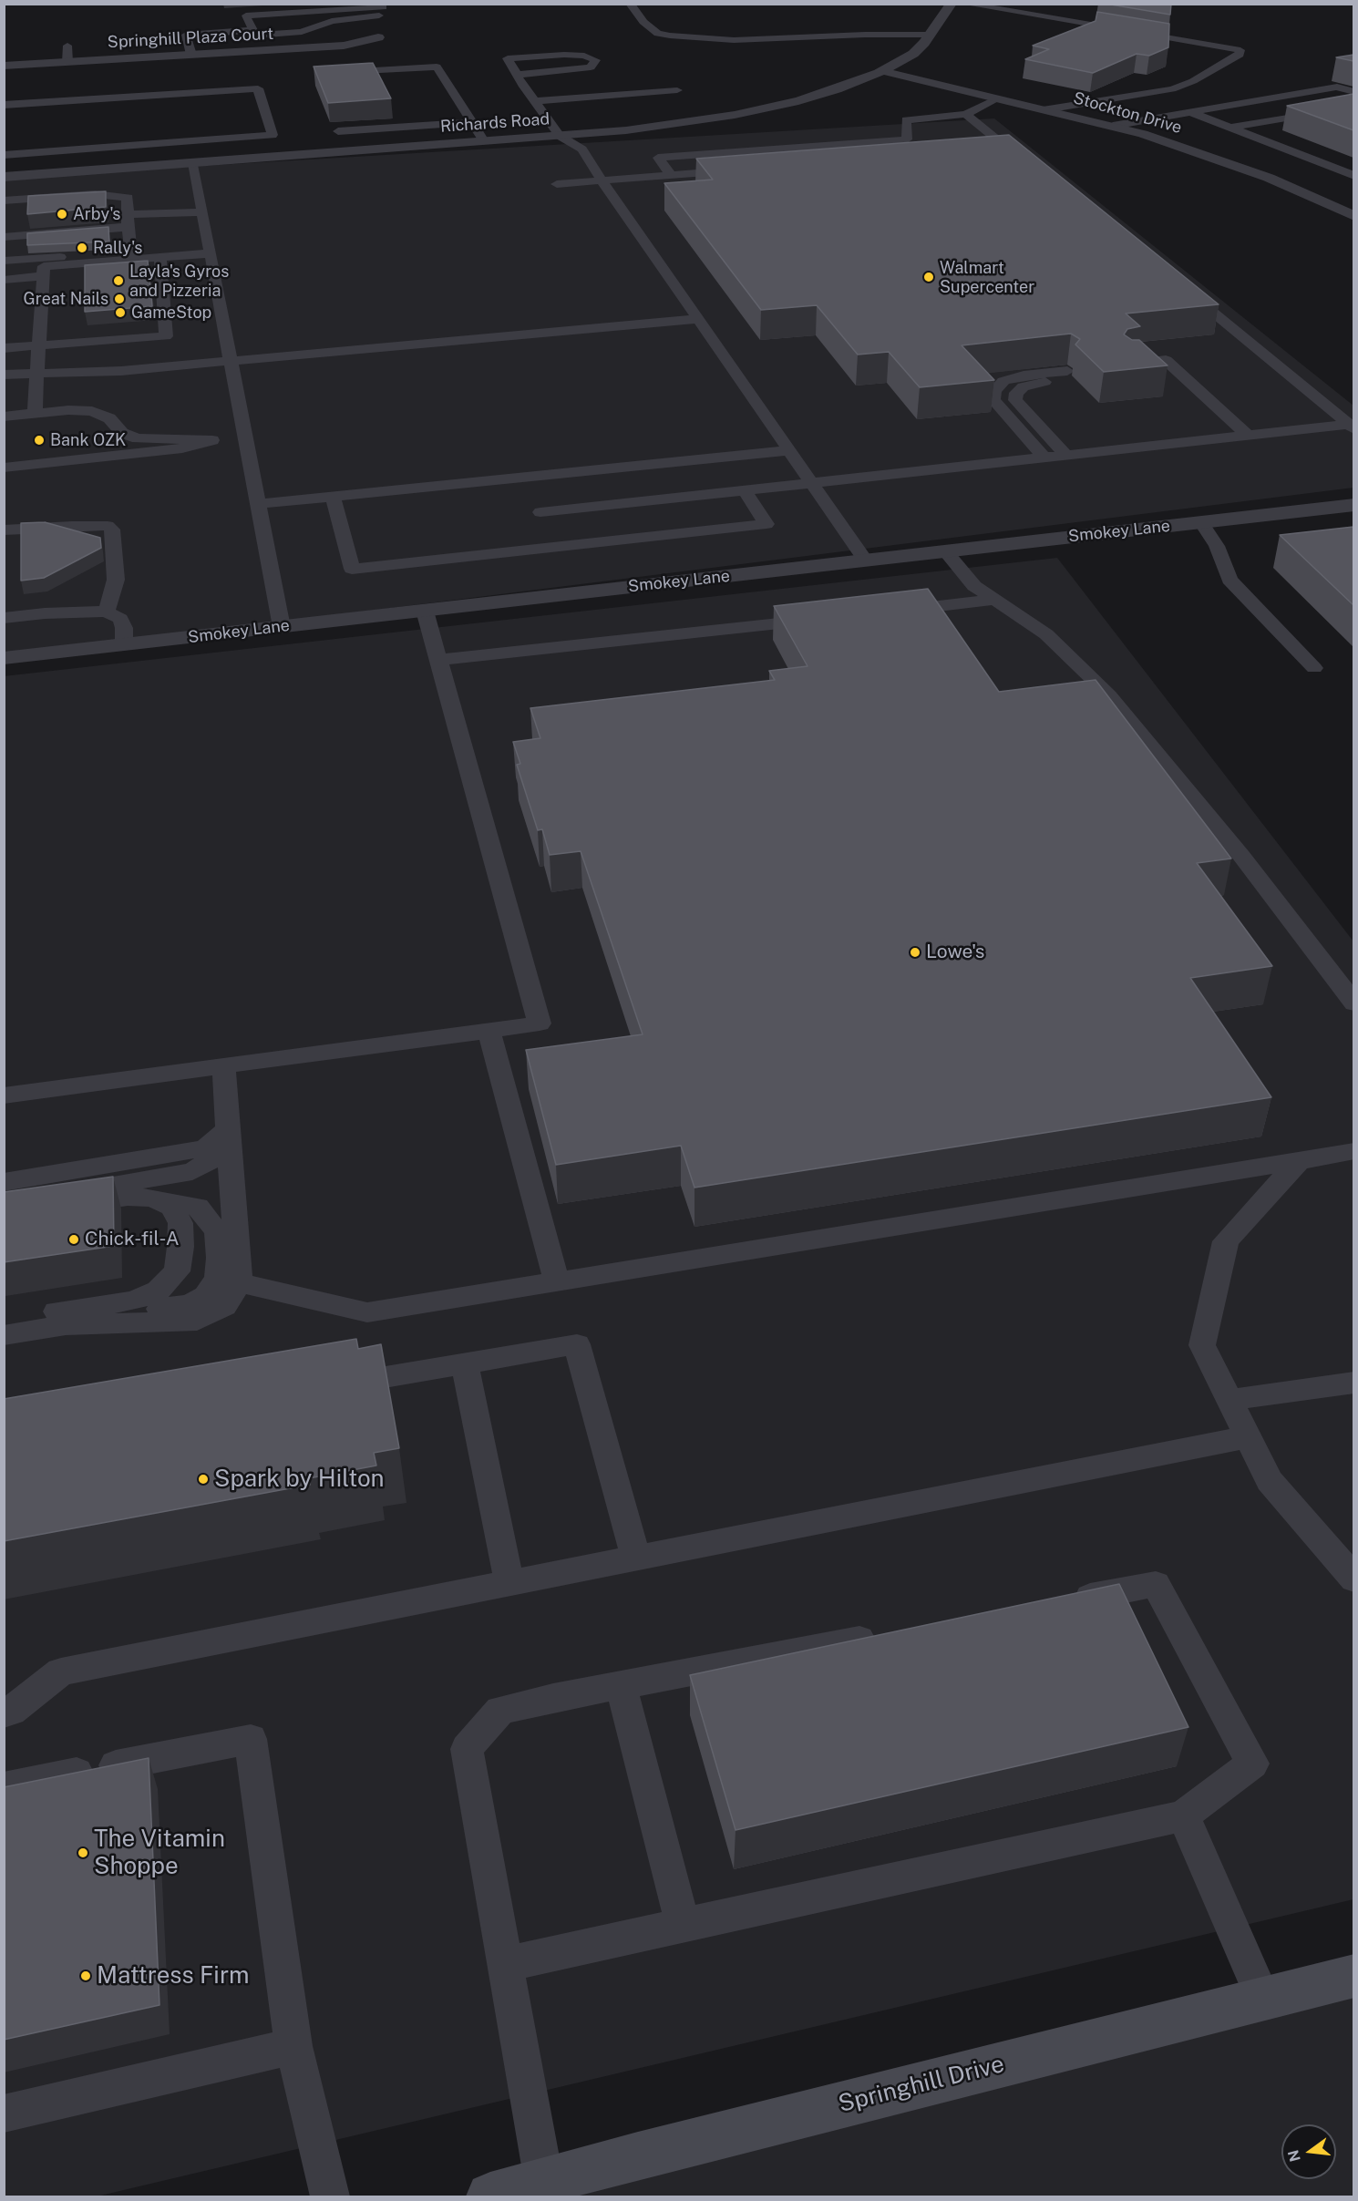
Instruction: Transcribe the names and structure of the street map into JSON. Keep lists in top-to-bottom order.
{
  "streets": {
    "main road": ["Springhill Drive"],
    "street": [
      "Springhill Plaza Court",
      "Stockton Drive",
      "Richards Road",
      "Smokey Lane"
    ]
  },
  "crossings": [
    ["Stockton Drive", "Richards Road"]
  ],
  "places": [
    "Arby's",
    "Rally's",
    "Walmart Supercenter",
    "Layla's Gyros and Pizzeria",
    "Great Nails",
    "GameStop",
    "Bank OZK",
    "Lowe's",
    "Chick-fil-A",
    "Spark by Hilton",
    "The Vitamin Shoppe",
    "Mattress Firm"
  ],
  "north": "left"
}
